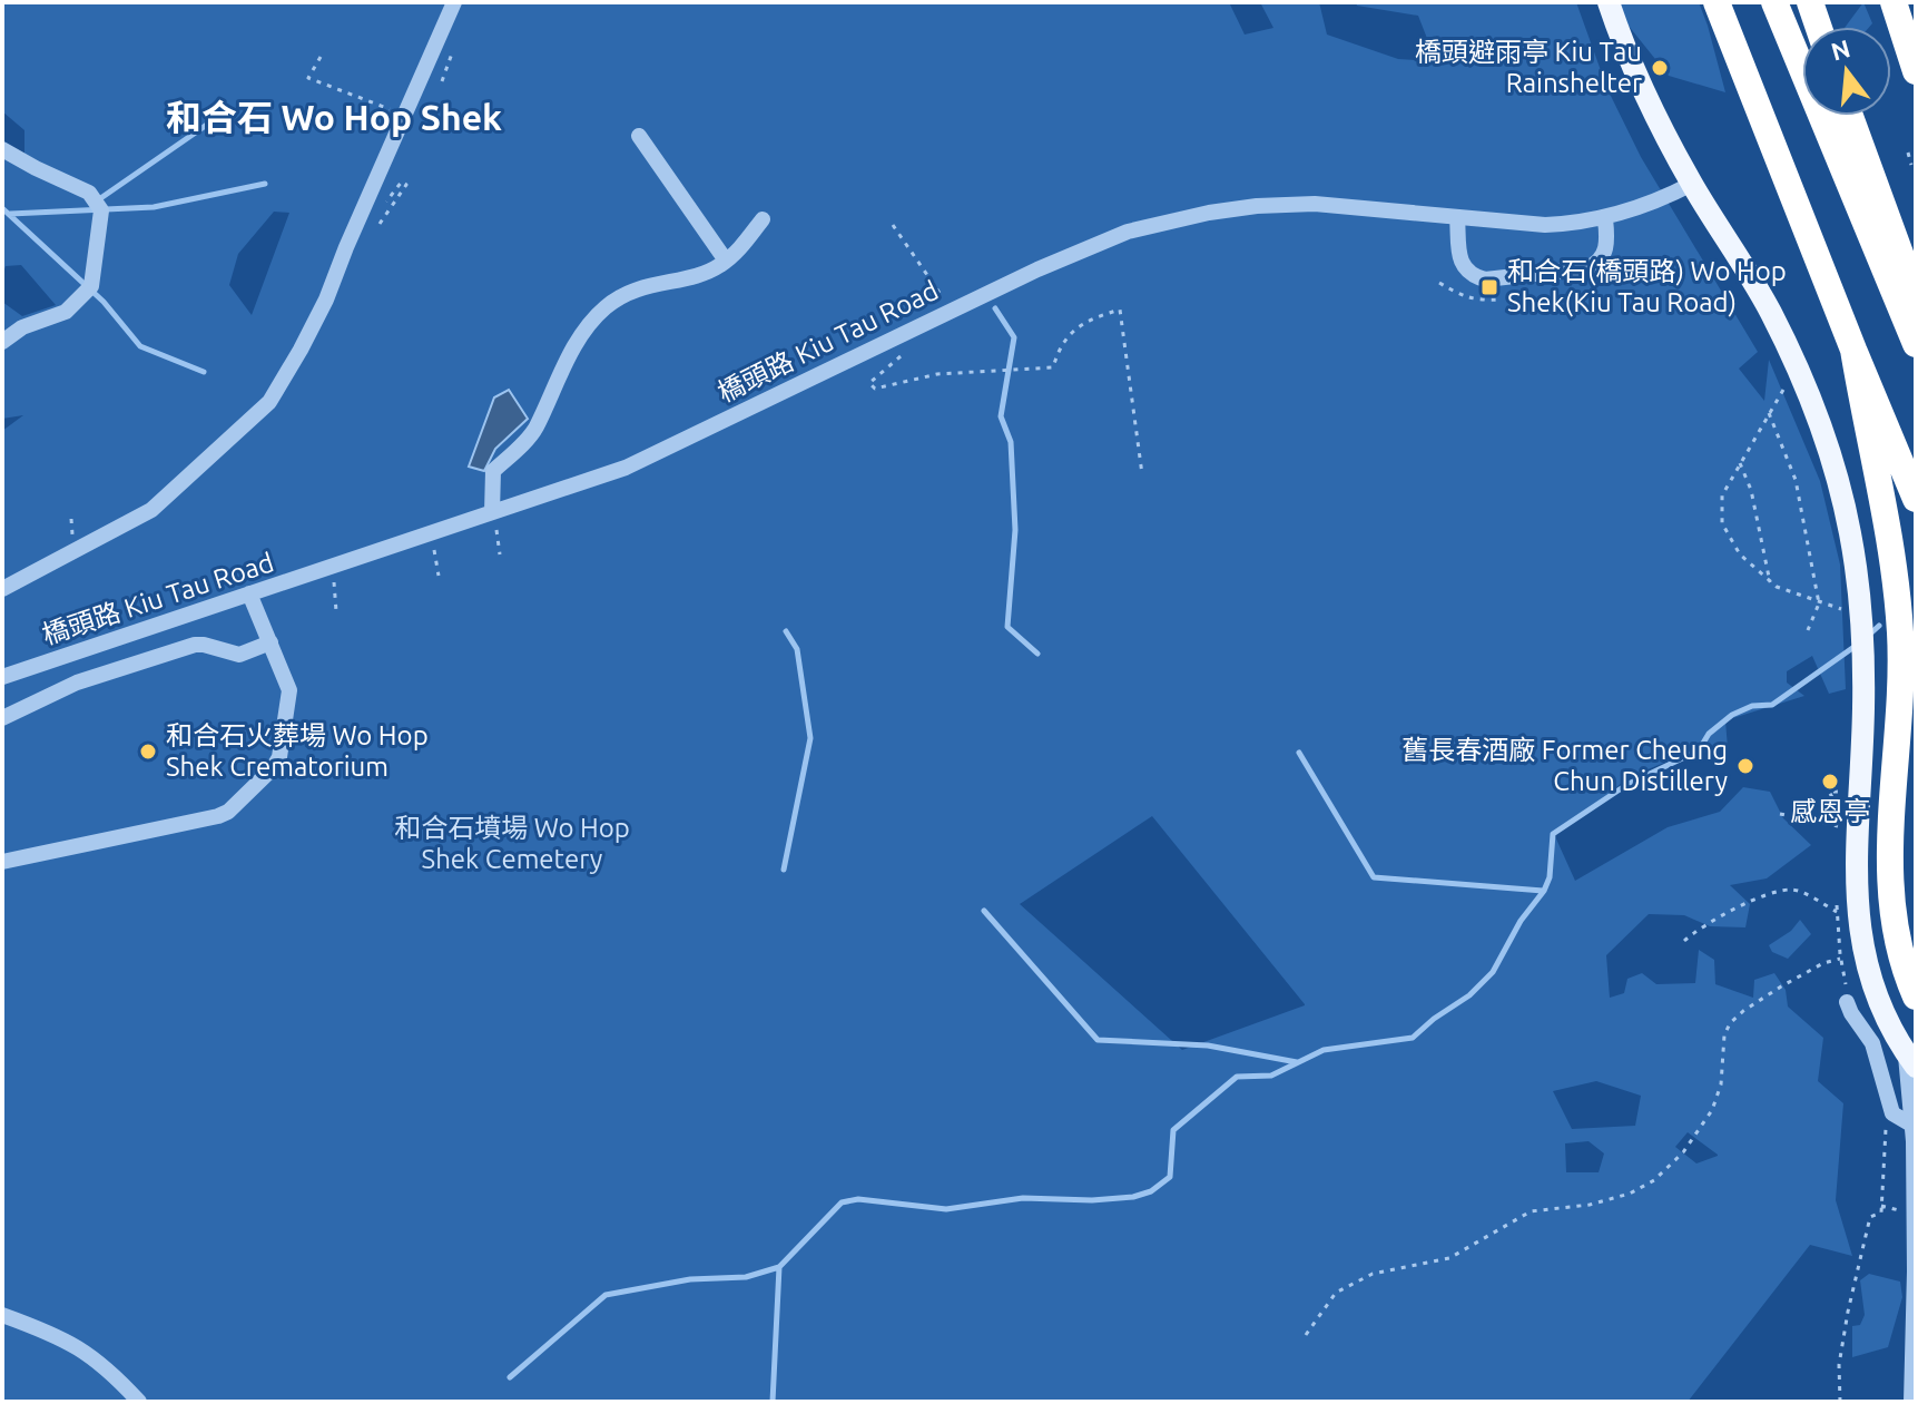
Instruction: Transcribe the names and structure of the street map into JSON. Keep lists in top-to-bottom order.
{
  "streets": {
    "street": ["橋頭路 Kiu Tau Road"]
  },
  "districts": ["和合石 Wo Hop Shek"],
  "parks": ["和合石墳場 Wo Hop Shek Cemetery"],
  "places": {
    "other": [
      "橋頭避雨亭 Kiu Tau Rainshelter",
      "和合石火葬場 Wo Hop Shek Crematorium",
      "舊長春酒廠 Former Cheung Chun Distillery",
      "感恩亭"
    ],
    "transit": ["和合石(橋頭路) Wo Hop Shek(Kiu Tau Road)"]
  },
  "north": "top"
}
